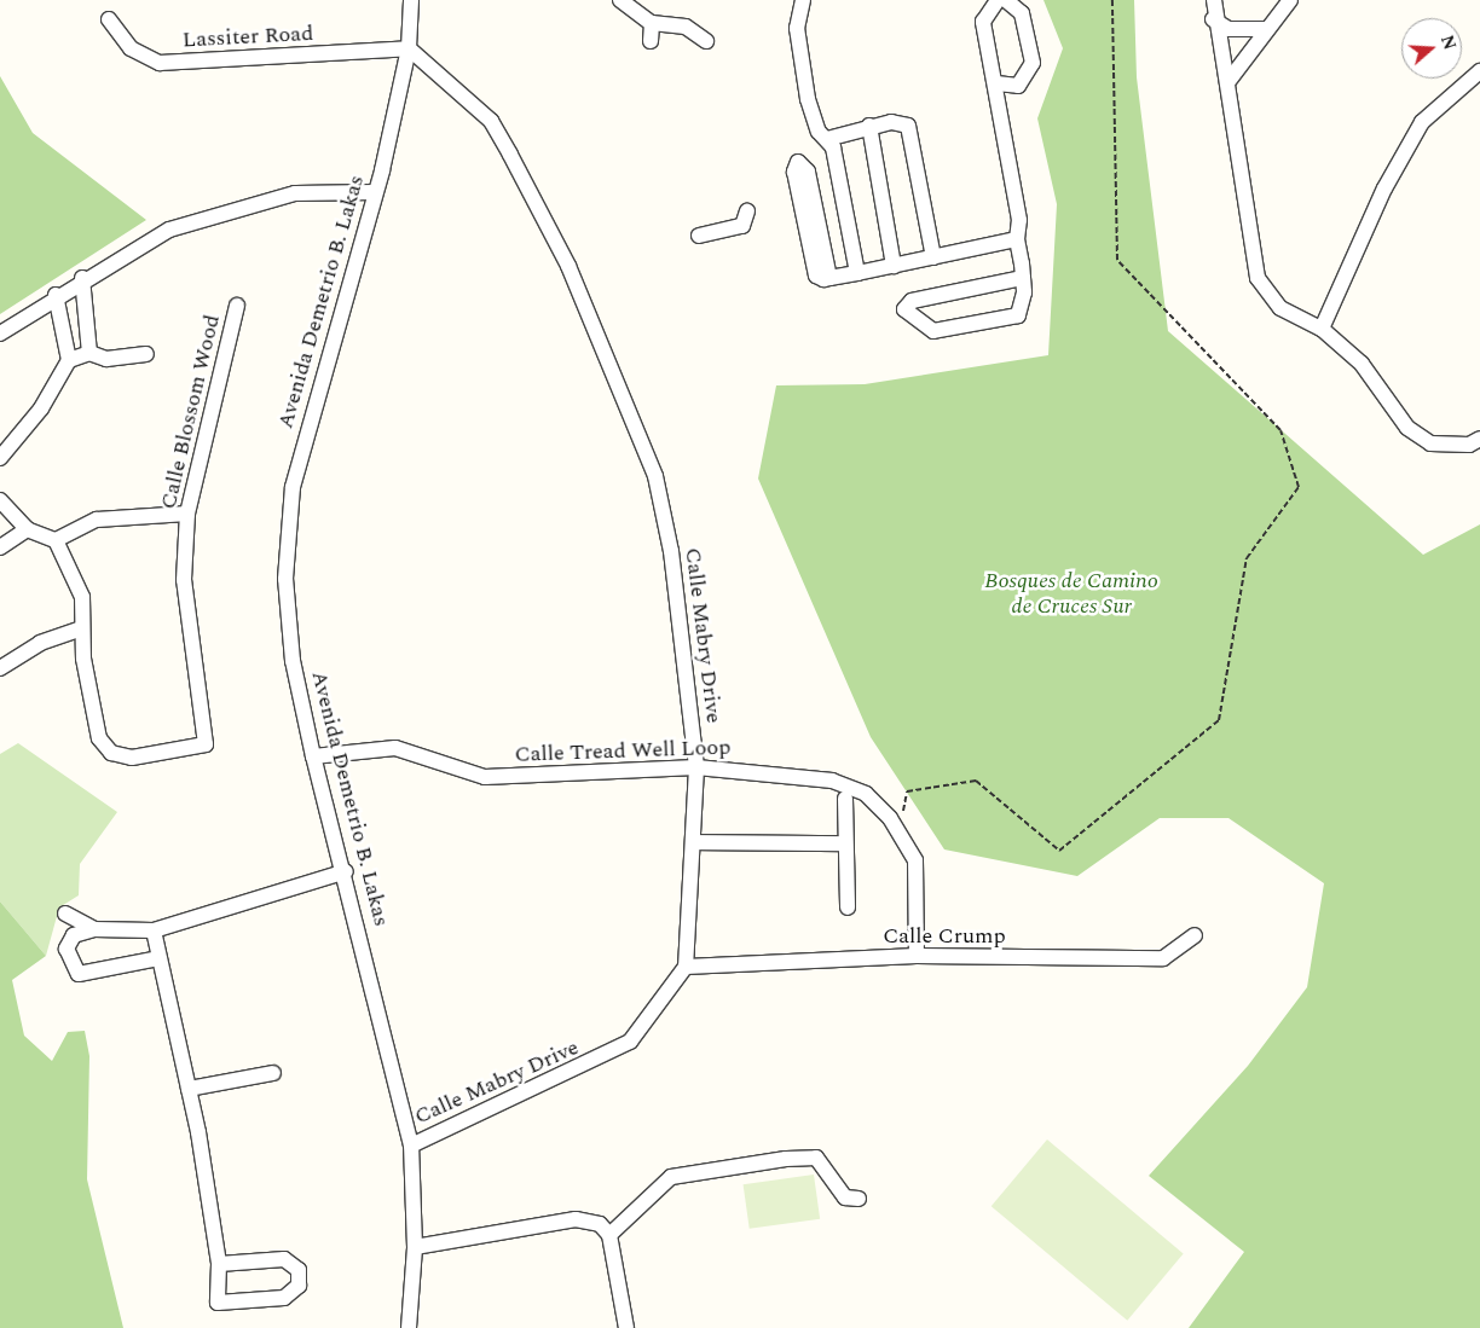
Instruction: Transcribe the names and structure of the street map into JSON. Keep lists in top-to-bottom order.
{
  "streets": {
    "street": [
      "Lassiter Road",
      "Avenida Demetrio B. Lakas",
      "Calle Blossom Wood",
      "Calle Mabry Drive",
      "Calle Tread Well Loop",
      "Calle Crump"
    ]
  },
  "crossings": [
    ["Lassiter Road", "Avenida Demetrio B. Lakas"],
    ["Lassiter Road", "Calle Mabry Drive"],
    ["Avenida Demetrio B. Lakas", "Calle Mabry Drive"],
    ["Avenida Demetrio B. Lakas", "Calle Tread Well Loop"],
    ["Calle Mabry Drive", "Calle Tread Well Loop"],
    ["Calle Mabry Drive", "Calle Crump"],
    ["Calle Tread Well Loop", "Calle Crump"]
  ],
  "parks": ["Bosques de Camino de Cruces Sur"],
  "north": "right"
}
